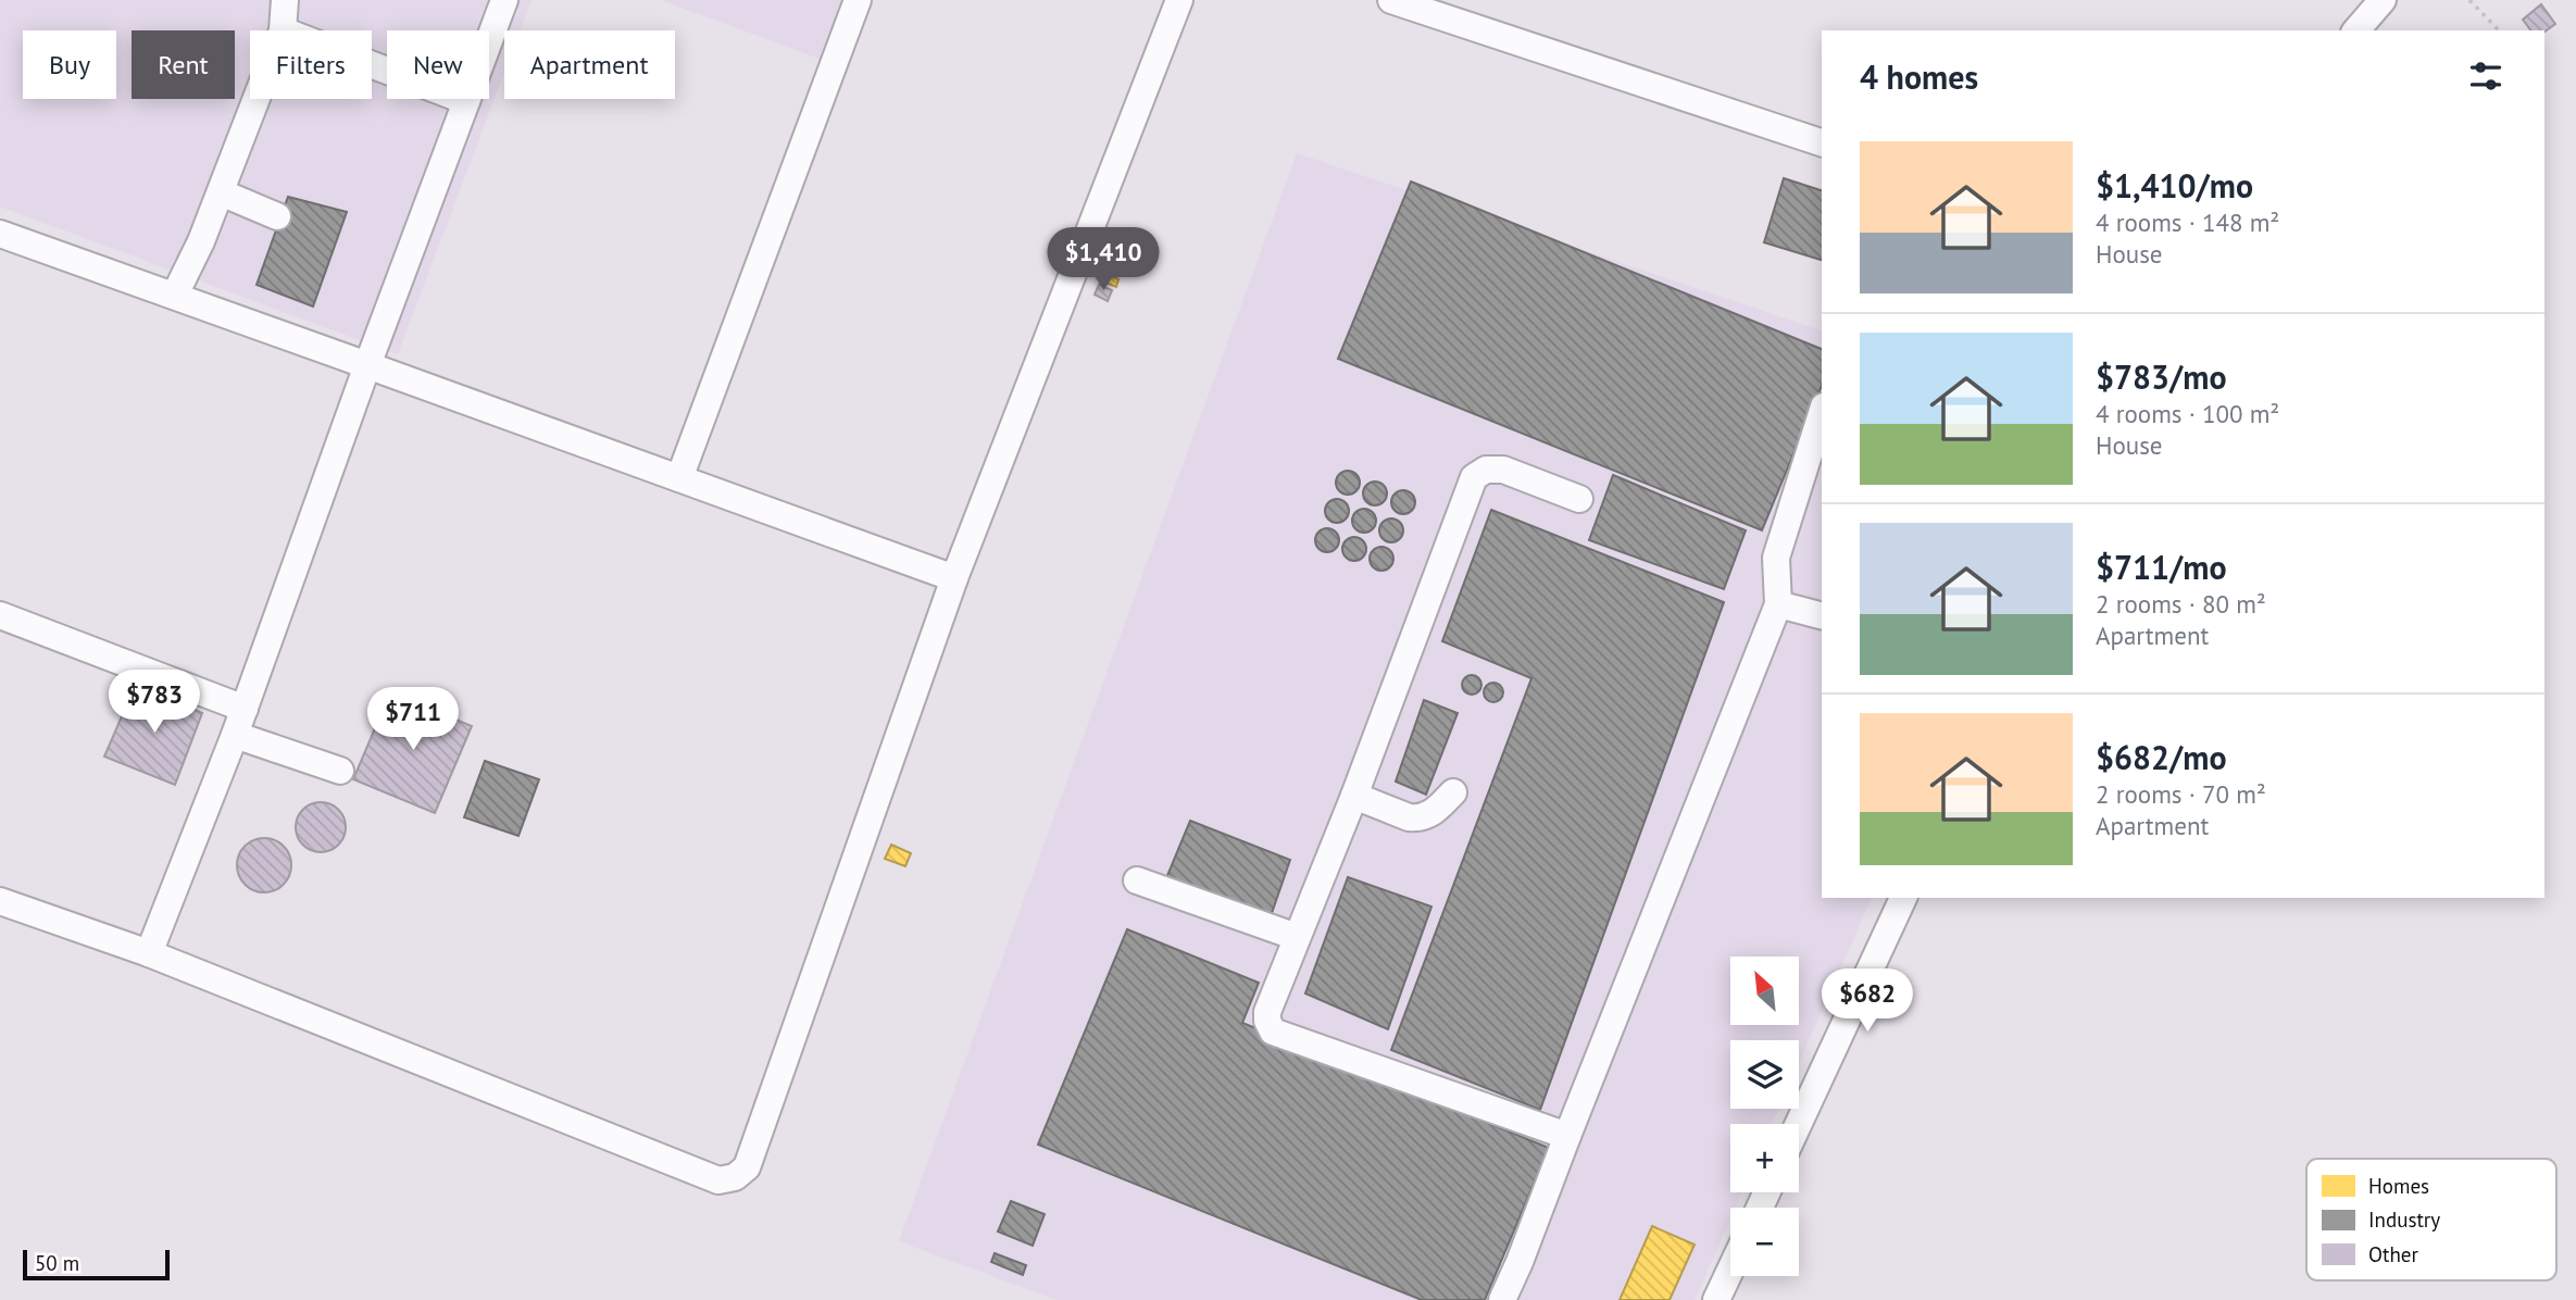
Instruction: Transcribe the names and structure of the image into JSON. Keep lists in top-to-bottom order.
{
  "legend": ["Homes", "Industry", "Other"],
  "scale_bar": "50 m",
  "north": "top left",
  "page": {
    "chip": [
      "Buy",
      "Rent",
      "Filters",
      "New",
      "Apartment"
    ],
    "heading": "4 homes",
    "list": [
      {
        "name": "$1,410/mo",
        "note": "4 rooms · 148 m² · House"
      },
      {
        "name": "$783/mo",
        "note": "4 rooms · 100 m² · House"
      },
      {
        "name": "$711/mo",
        "note": "2 rooms · 80 m² · Apartment"
      },
      {
        "name": "$682/mo",
        "note": "2 rooms · 70 m² · Apartment"
      }
    ],
    "price": [
      "$1,410",
      "$783",
      "$711",
      "$682"
    ],
    "map_buttons": ["+", "−"],
    "scale": "50 m"
  }
}
